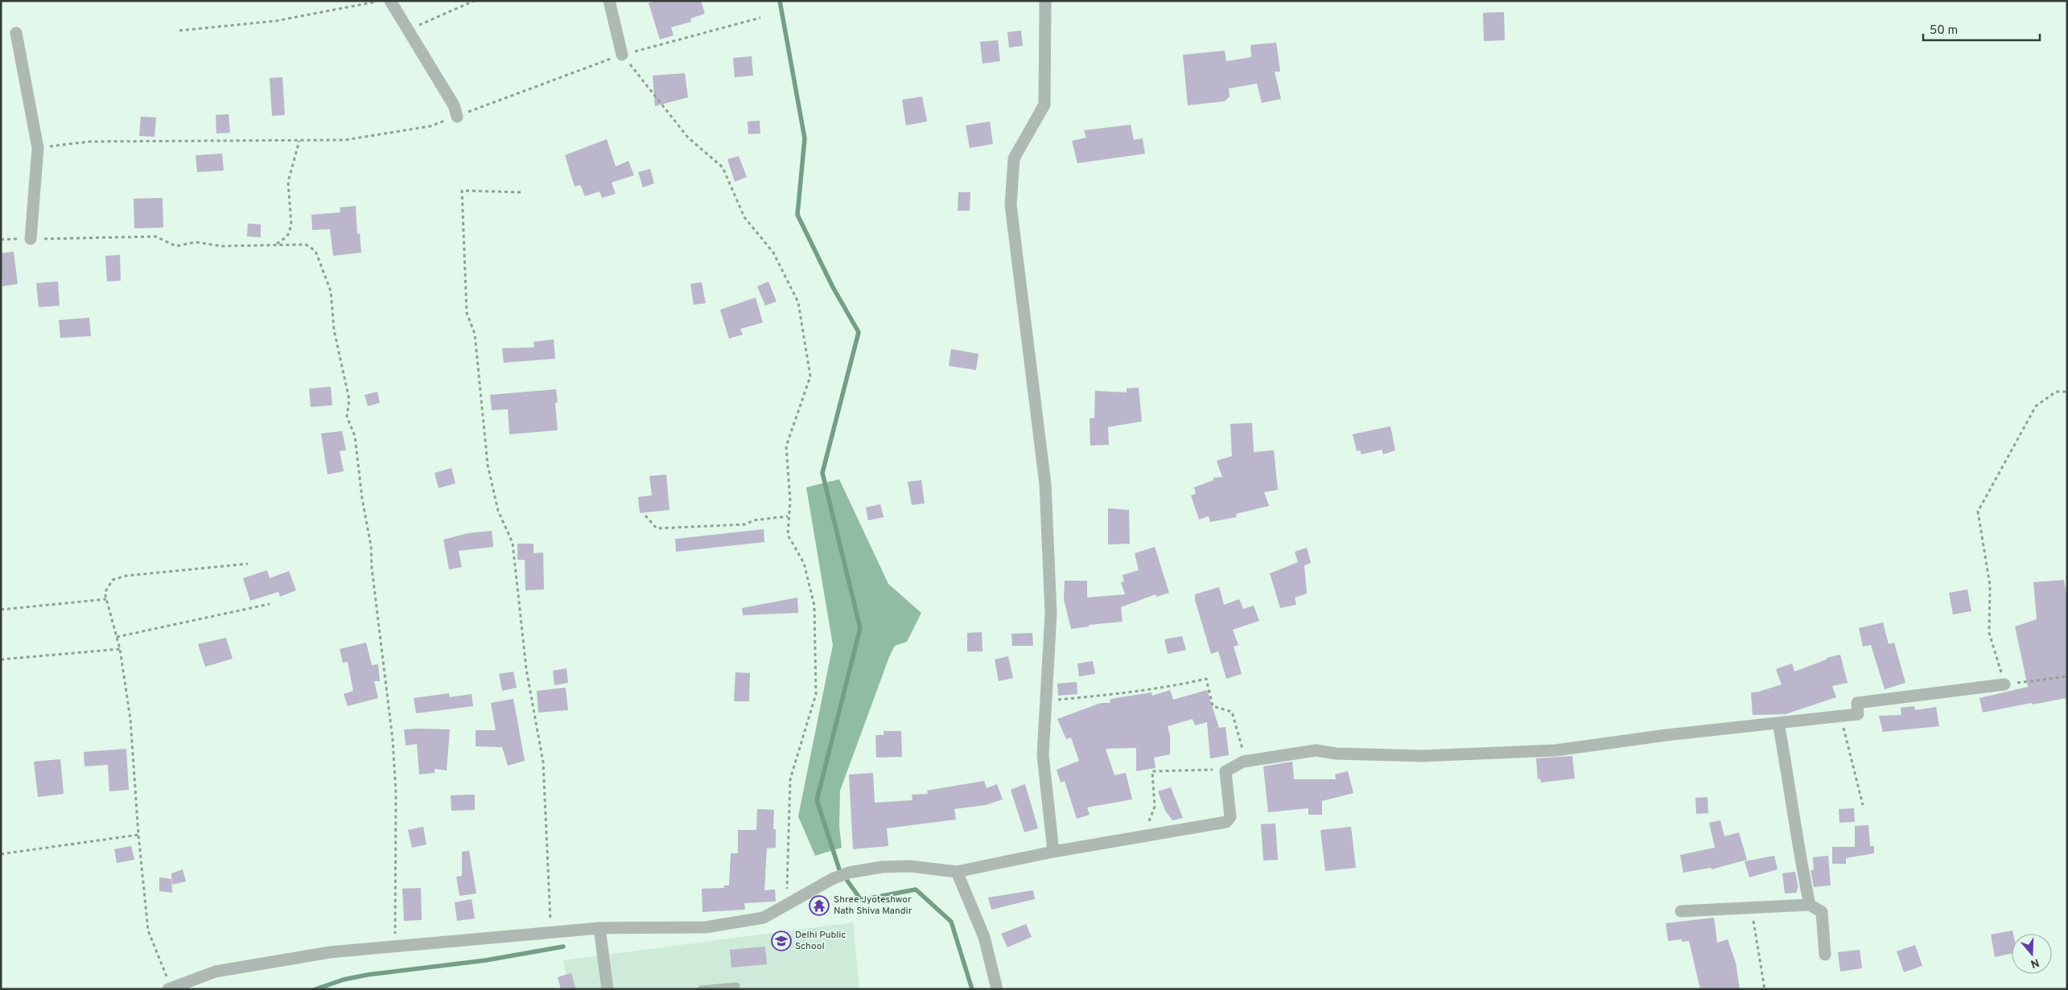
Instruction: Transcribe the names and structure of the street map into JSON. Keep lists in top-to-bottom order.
{
  "places": {
    "temple": ["Shree Jyoteshwor Nath Shiva Mandir"],
    "school or university": ["Delhi Public School"]
  },
  "scale_bar": "50 m",
  "north": "bottom"
}
